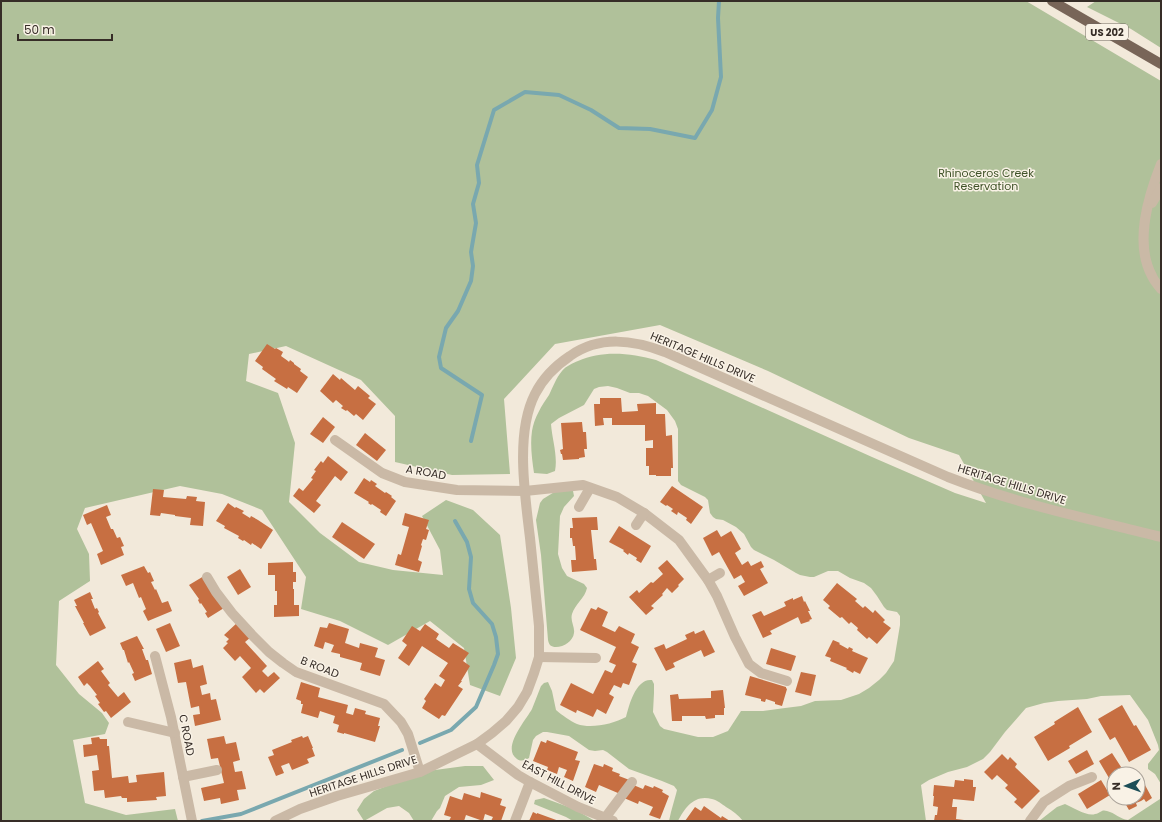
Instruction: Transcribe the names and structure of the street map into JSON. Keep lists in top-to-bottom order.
{
  "streets": {
    "main road": ["US 202"],
    "street": [
      "HERITAGE HILLS DRIVE",
      "A ROAD",
      "B ROAD",
      "C ROAD",
      "EAST HILL DRIVE"
    ]
  },
  "crossings": [
    ["HERITAGE HILLS DRIVE", "A ROAD"],
    ["HERITAGE HILLS DRIVE", "B ROAD"],
    ["HERITAGE HILLS DRIVE", "EAST HILL DRIVE"]
  ],
  "parks": ["Rhinoceros Creek Reservation"],
  "scale_bar": "50 m",
  "north": "left"
}
